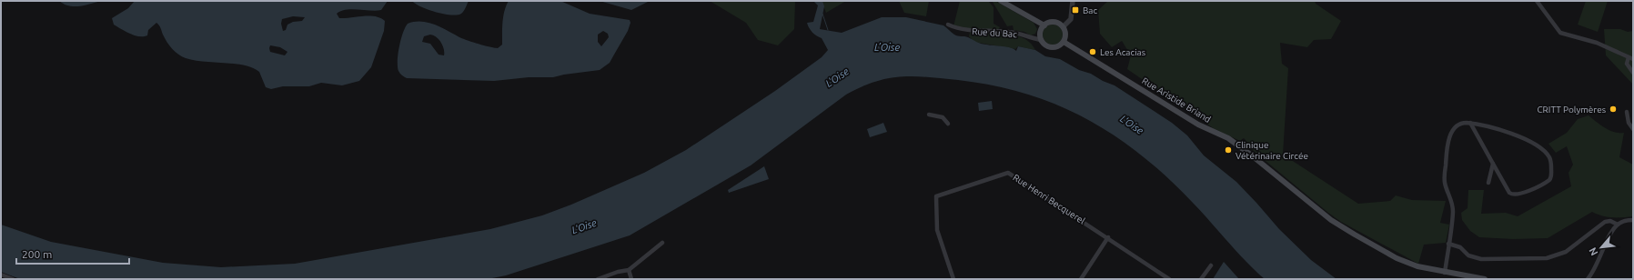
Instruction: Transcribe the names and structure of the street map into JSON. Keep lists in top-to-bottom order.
{
  "streets": {
    "main road": ["Rue Aristide Briand"],
    "street": ["Rue du Bac", "Rue Henri Becquerel"]
  },
  "crossings": [
    ["Rue du Bac", "Rue Aristide Briand"]
  ],
  "water": ["L’Oise", "L'Oise"],
  "places": {
    "transit": ["Bac"],
    "other": ["Les Acacias", "CRITT Polymères", "Clinique Vétérinaire Circée"]
  },
  "scale_bar": "200 m",
  "north": "bottom left"
}
